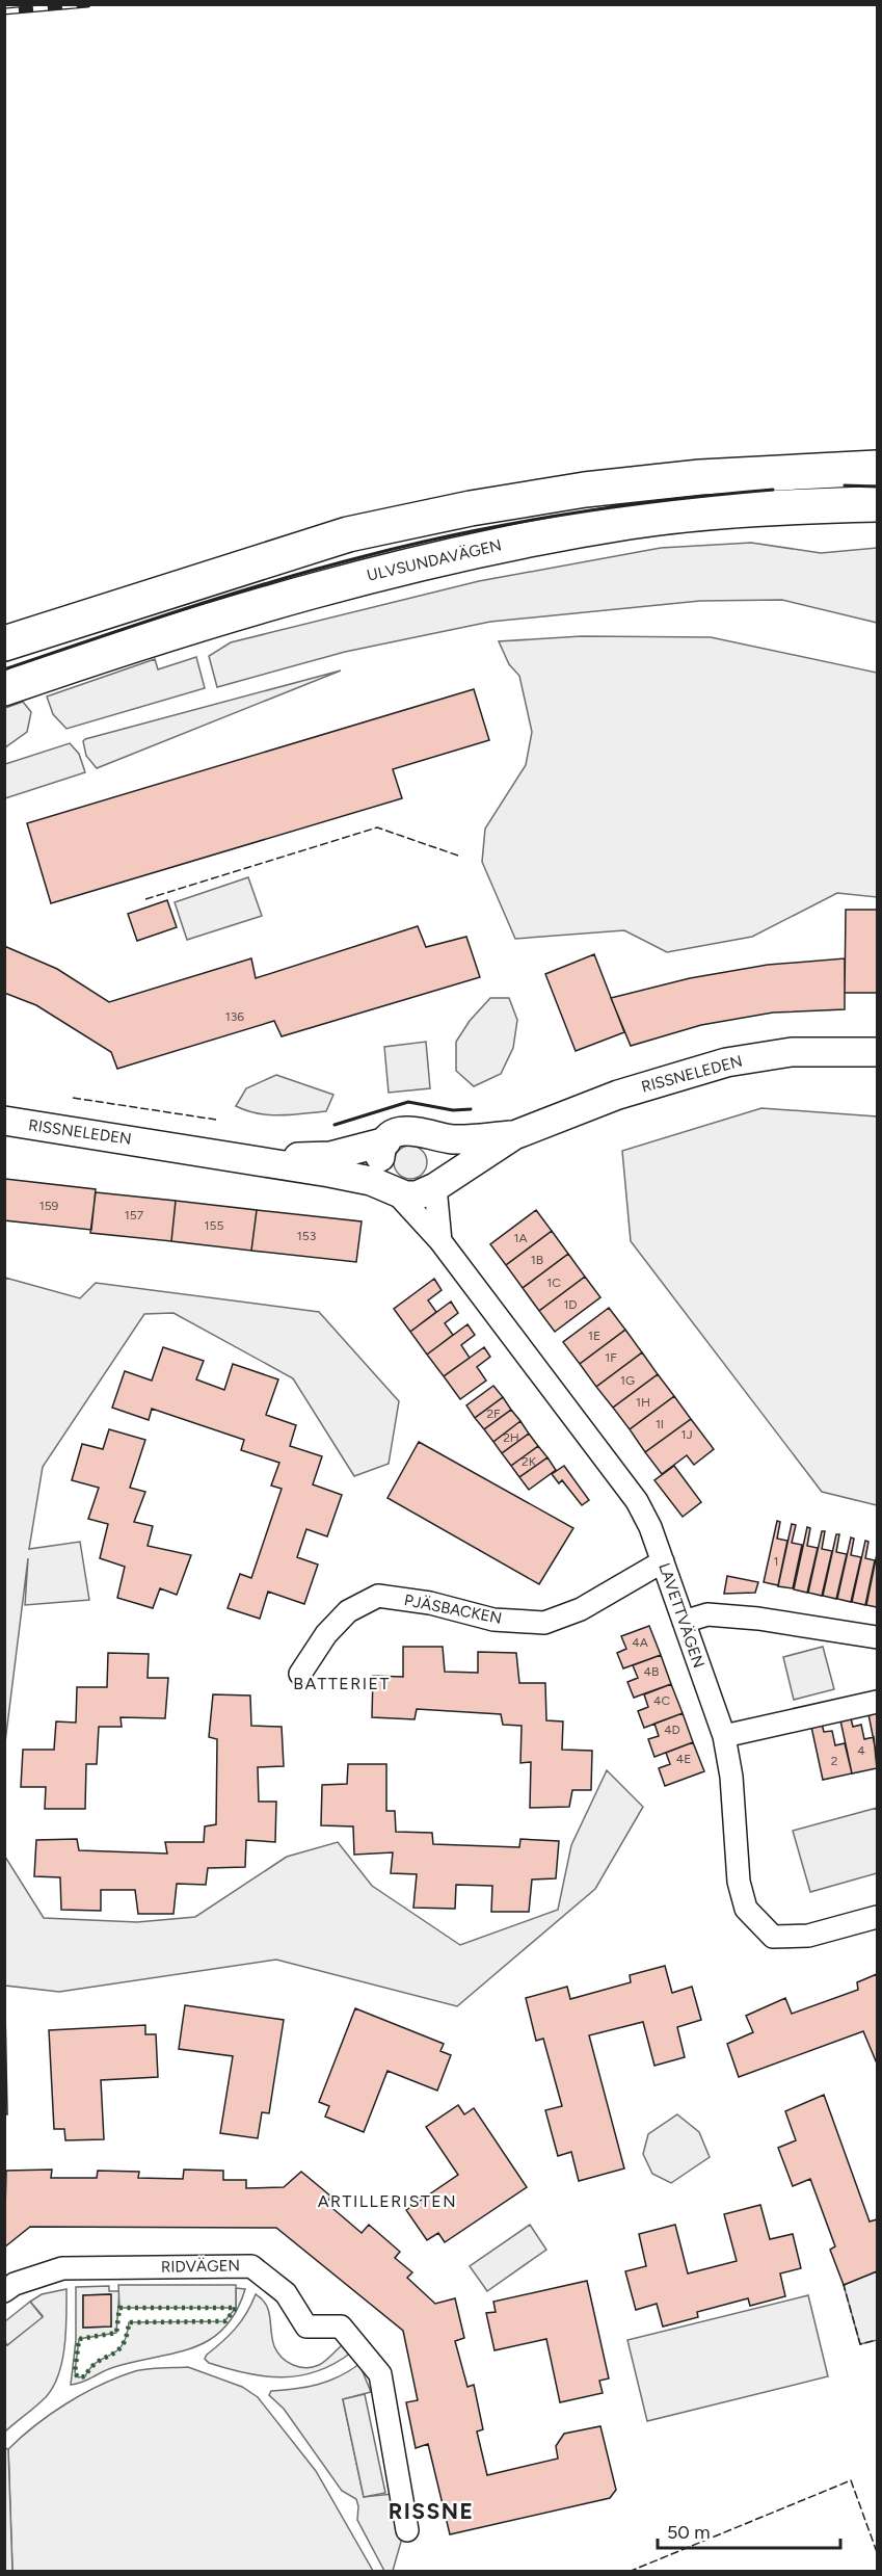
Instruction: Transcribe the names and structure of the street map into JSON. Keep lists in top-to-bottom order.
{
  "streets": {
    "main road": ["ULVSUNDAVÄGEN"],
    "street": [
      "RISSNELEDEN",
      "PJÄSBACKEN",
      "LAVETTVÄGEN",
      "RIDVÄGEN"
    ]
  },
  "crossings": [
    ["RISSNELEDEN", "LAVETTVÄGEN"],
    ["PJÄSBACKEN", "LAVETTVÄGEN"]
  ],
  "districts": ["BATTERIET", "ARTILLERISTEN", "RISSNE"],
  "house_numbers": [
    "136",
    "159",
    "157",
    "155",
    "153",
    "1A",
    "1B",
    "1C",
    "1D",
    "1E",
    "1F",
    "1G",
    "1H",
    "2F",
    "1I",
    "1J",
    "2H",
    "2K",
    "1",
    "4A",
    "4B",
    "4C",
    "4D",
    "4",
    "4E",
    "2"
  ],
  "scale_bar": "50 m"
}
